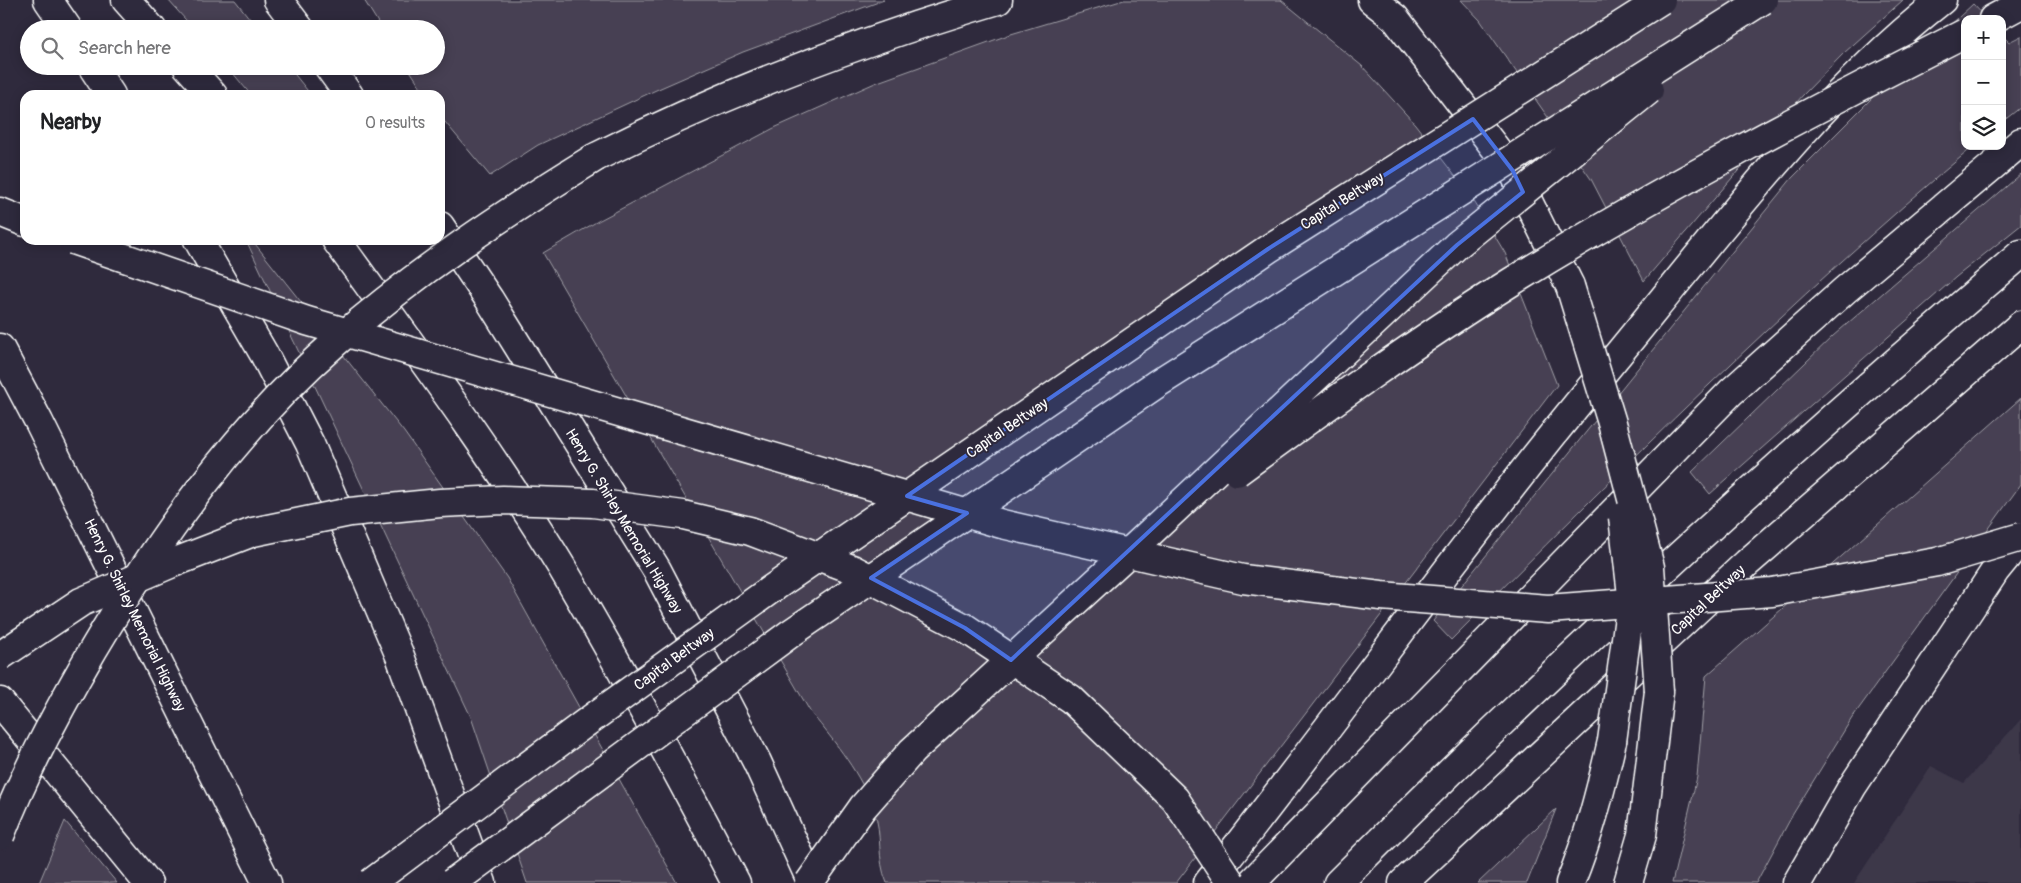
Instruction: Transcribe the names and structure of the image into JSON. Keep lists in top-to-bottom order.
{
  "streets": {
    "highway": ["Capital Beltway", "Henry G. Shirley Memorial Highway"]
  },
  "page": {
    "map_buttons": ["+", "−"],
    "search": "Search here",
    "heading": ["Nearby", "0 results"]
  }
}
